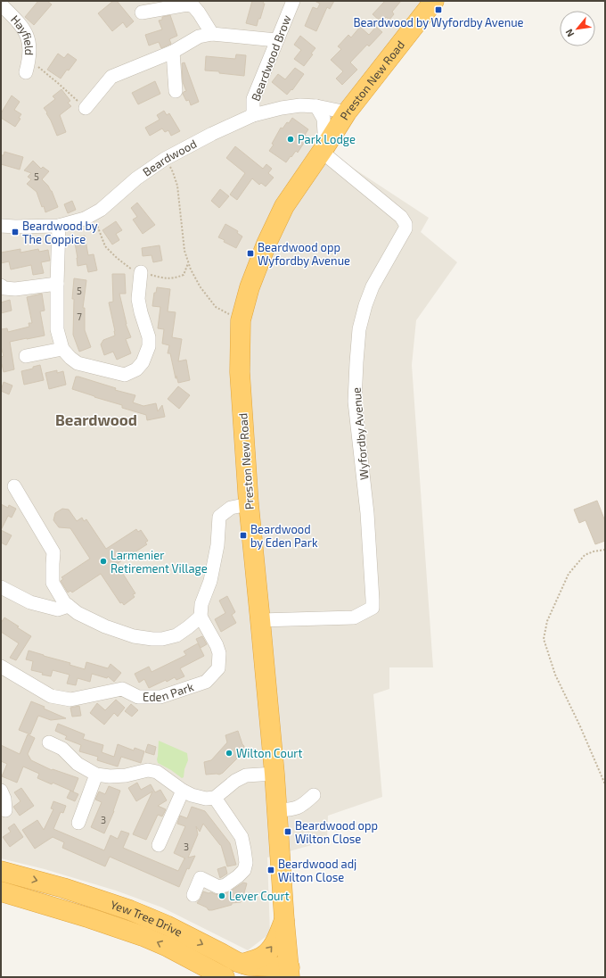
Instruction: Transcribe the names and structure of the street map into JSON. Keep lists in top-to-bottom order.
{
  "streets": {
    "highway": ["Preston New Road", "Yew Tree Drive"],
    "street": [
      "Hayfield",
      "Beardwood Brow",
      "Beardwood",
      "Wyfordby Avenue",
      "Eden Park"
    ]
  },
  "crossings": [
    ["Beardwood Brow", "Beardwood"],
    ["Preston New Road", "Beardwood"],
    ["Preston New Road", "Wyfordby Avenue"],
    ["Preston New Road", "Yew Tree Drive"]
  ],
  "districts": ["Beardwood"],
  "places": {
    "transit": [
      "Beardwood by Wyfordby Avenue",
      "Beardwood by The Coppice",
      "Beardwood opp Wyfordby Avenue",
      "Beardwood by Eden Park",
      "Beardwood opp Wilton Close",
      "Beardwood adj Wilton Close"
    ],
    "other": [
      "Park Lodge",
      "Larmenier Retirement Village",
      "Wilton Court",
      "Lever Court"
    ]
  },
  "house_numbers": [
    "5",
    "5",
    "7",
    "3",
    "3"
  ],
  "north": "bottom left"
}
